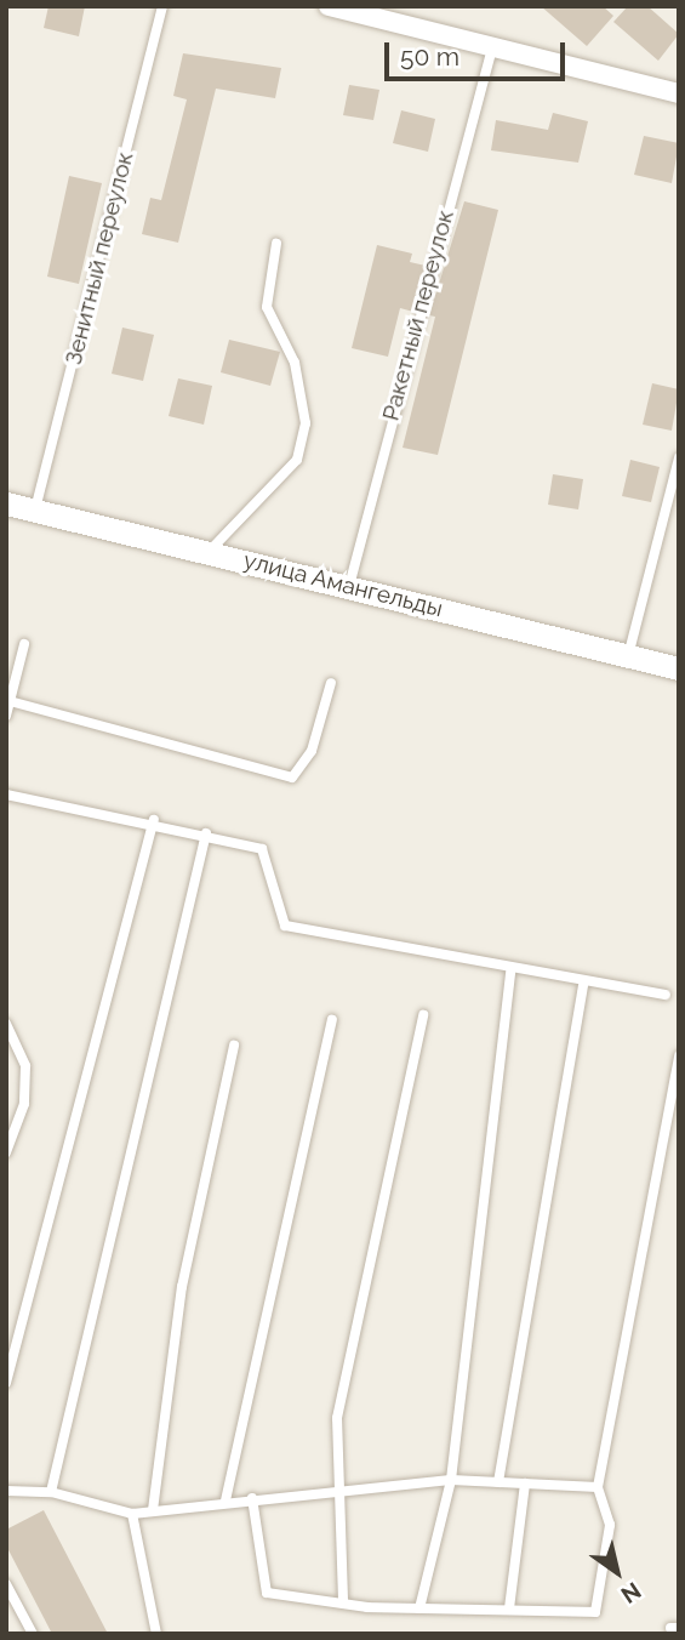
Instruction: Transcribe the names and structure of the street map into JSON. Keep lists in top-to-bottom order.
{
  "streets": {
    "street": ["улица Амангельды"],
    "lane": ["Зенитный переулок", "Ракетный переулок"]
  },
  "crossings": [
    ["Зенитный переулок", "улица Амангельды"],
    ["Ракетный переулок", "улица Амангельды"]
  ],
  "scale_bar": "50 m",
  "north": "bottom right"
}
